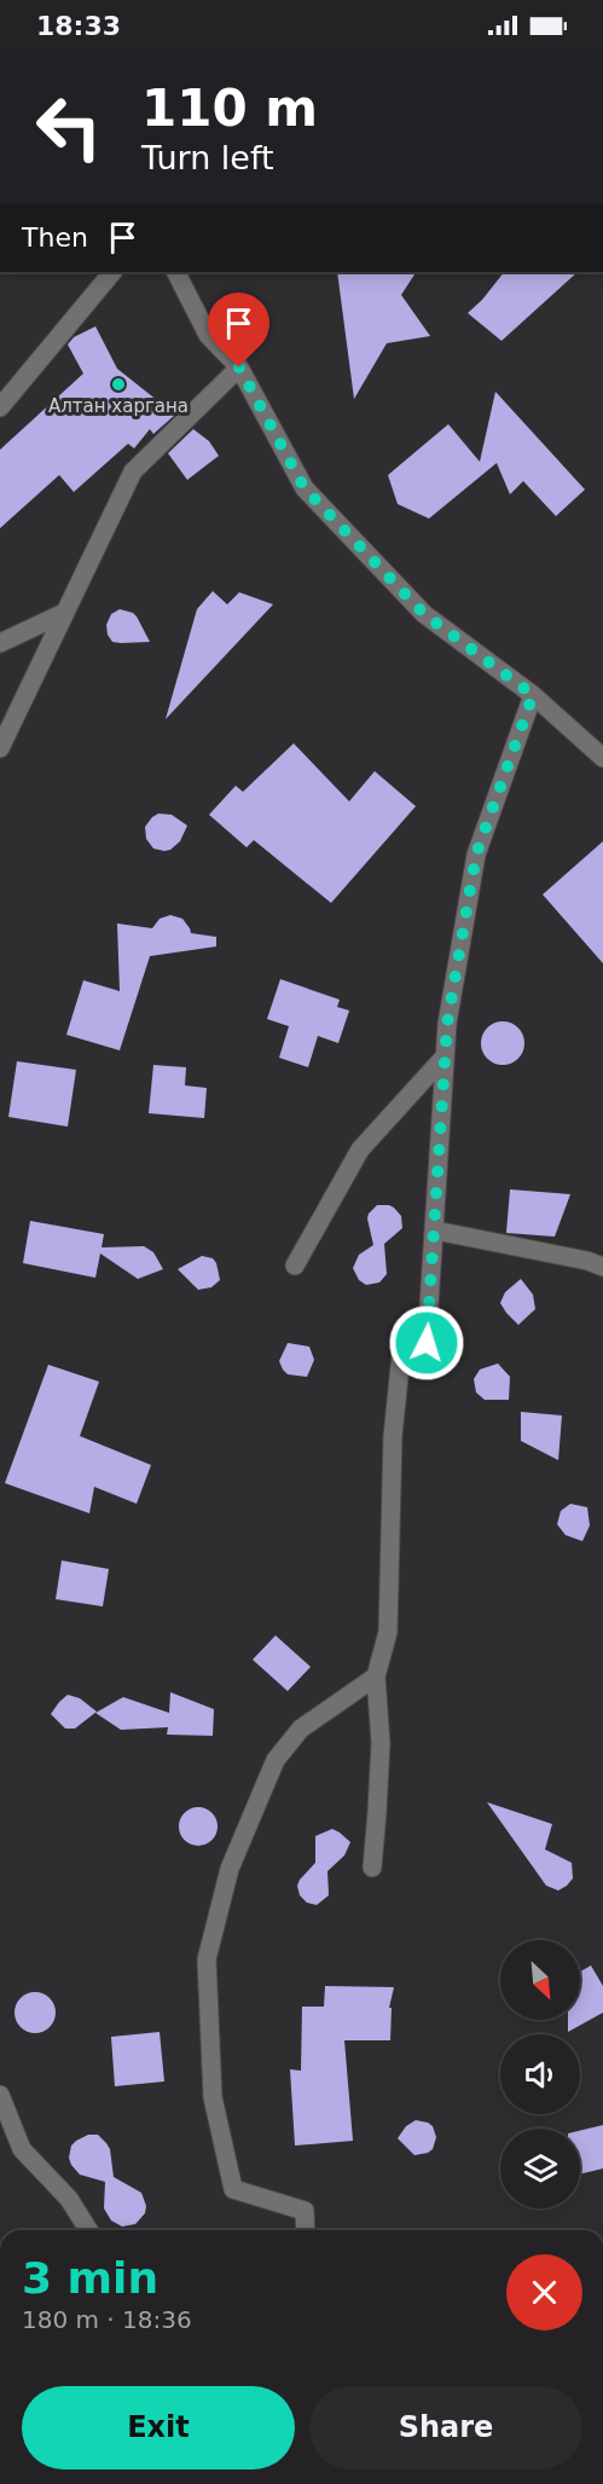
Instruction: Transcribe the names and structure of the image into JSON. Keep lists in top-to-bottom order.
{
  "places": ["Алтан харгана"],
  "north": "bottom right",
  "page": {
    "status": "18:33",
    "turn": ["110 m", "Turn left"],
    "then": "Then",
    "heading": ["3 min", "180 m · 18:36"],
    "buttons": ["Exit", "Share"]
  }
}
